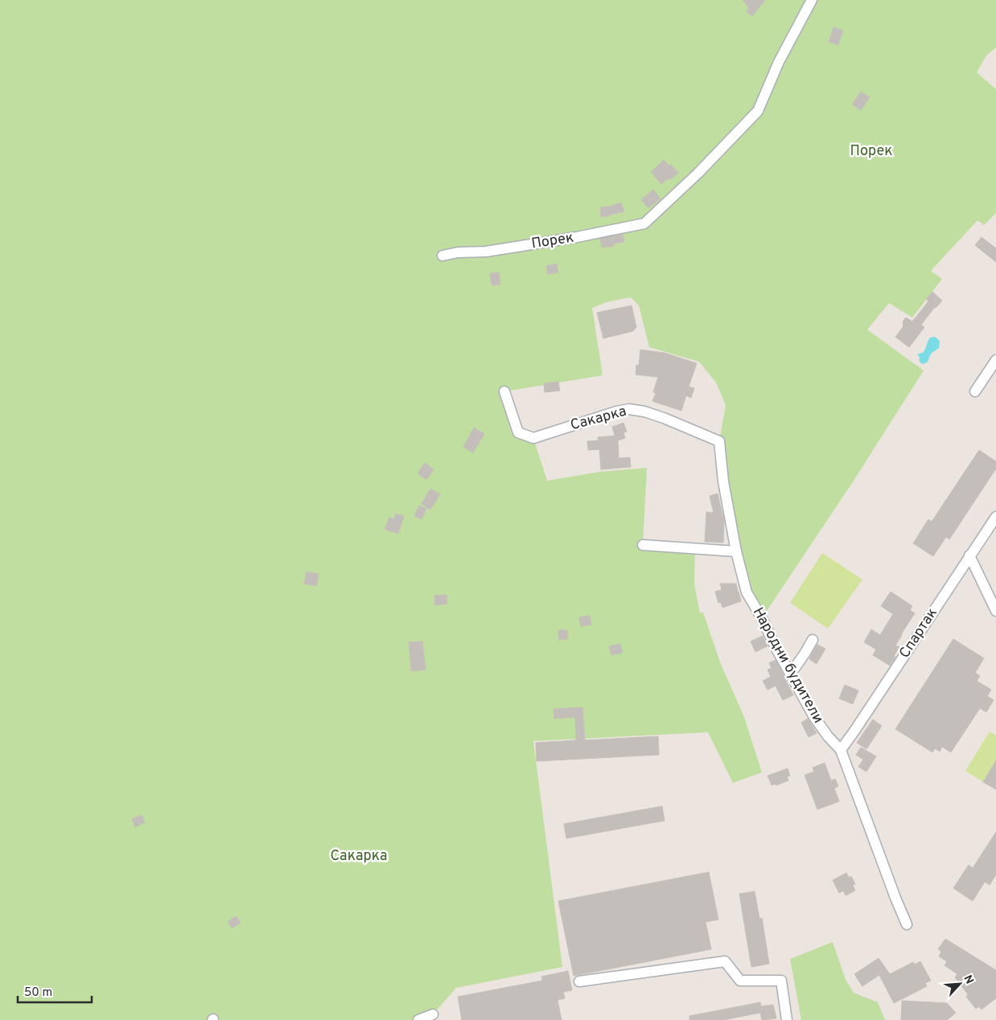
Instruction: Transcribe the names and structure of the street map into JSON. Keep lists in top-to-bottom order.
{
  "streets": {
    "street": [
      "Порек",
      "Сакарка",
      "Спартак",
      "Народни будители"
    ]
  },
  "crossings": [
    ["Сакарка", "Народни будители"],
    ["Спартак", "Народни будители"]
  ],
  "parks": ["Порек", "Сакарка"],
  "scale_bar": "50 m",
  "north": "top right"
}
